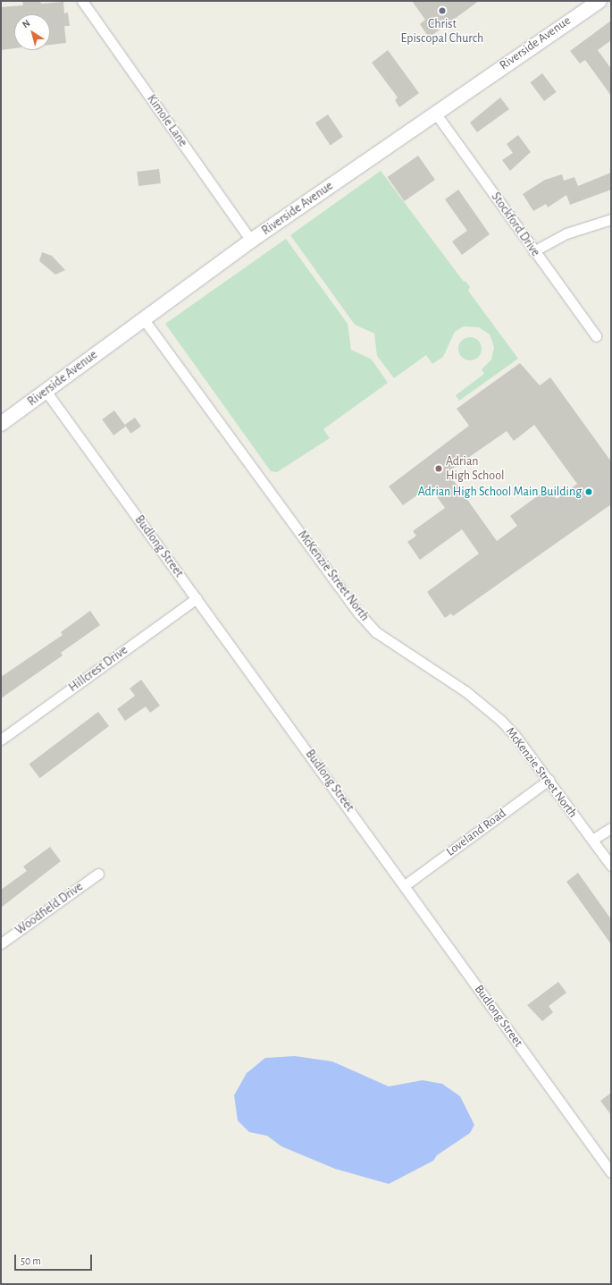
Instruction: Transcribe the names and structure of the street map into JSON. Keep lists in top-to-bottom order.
{
  "streets": {
    "street": [
      "Riverside Avenue",
      "Kimole Lane",
      "Stockford Drive",
      "Budlong Street",
      "McKenzie Street North",
      "Hillcrest Drive",
      "Loveland Road",
      "Woodfield Drive"
    ]
  },
  "crossings": [
    ["Riverside Avenue", "Kimole Lane"],
    ["Riverside Avenue", "Stockford Drive"],
    ["Riverside Avenue", "Budlong Street"],
    ["Riverside Avenue", "McKenzie Street North"],
    ["Budlong Street", "Hillcrest Drive"],
    ["Budlong Street", "Loveland Road"],
    ["McKenzie Street North", "Loveland Road"]
  ],
  "places": ["Christ Episcopal Church", "Adrian High School", "Adrian High School Main Building"],
  "scale_bar": "50 m",
  "north": "top left"
}
